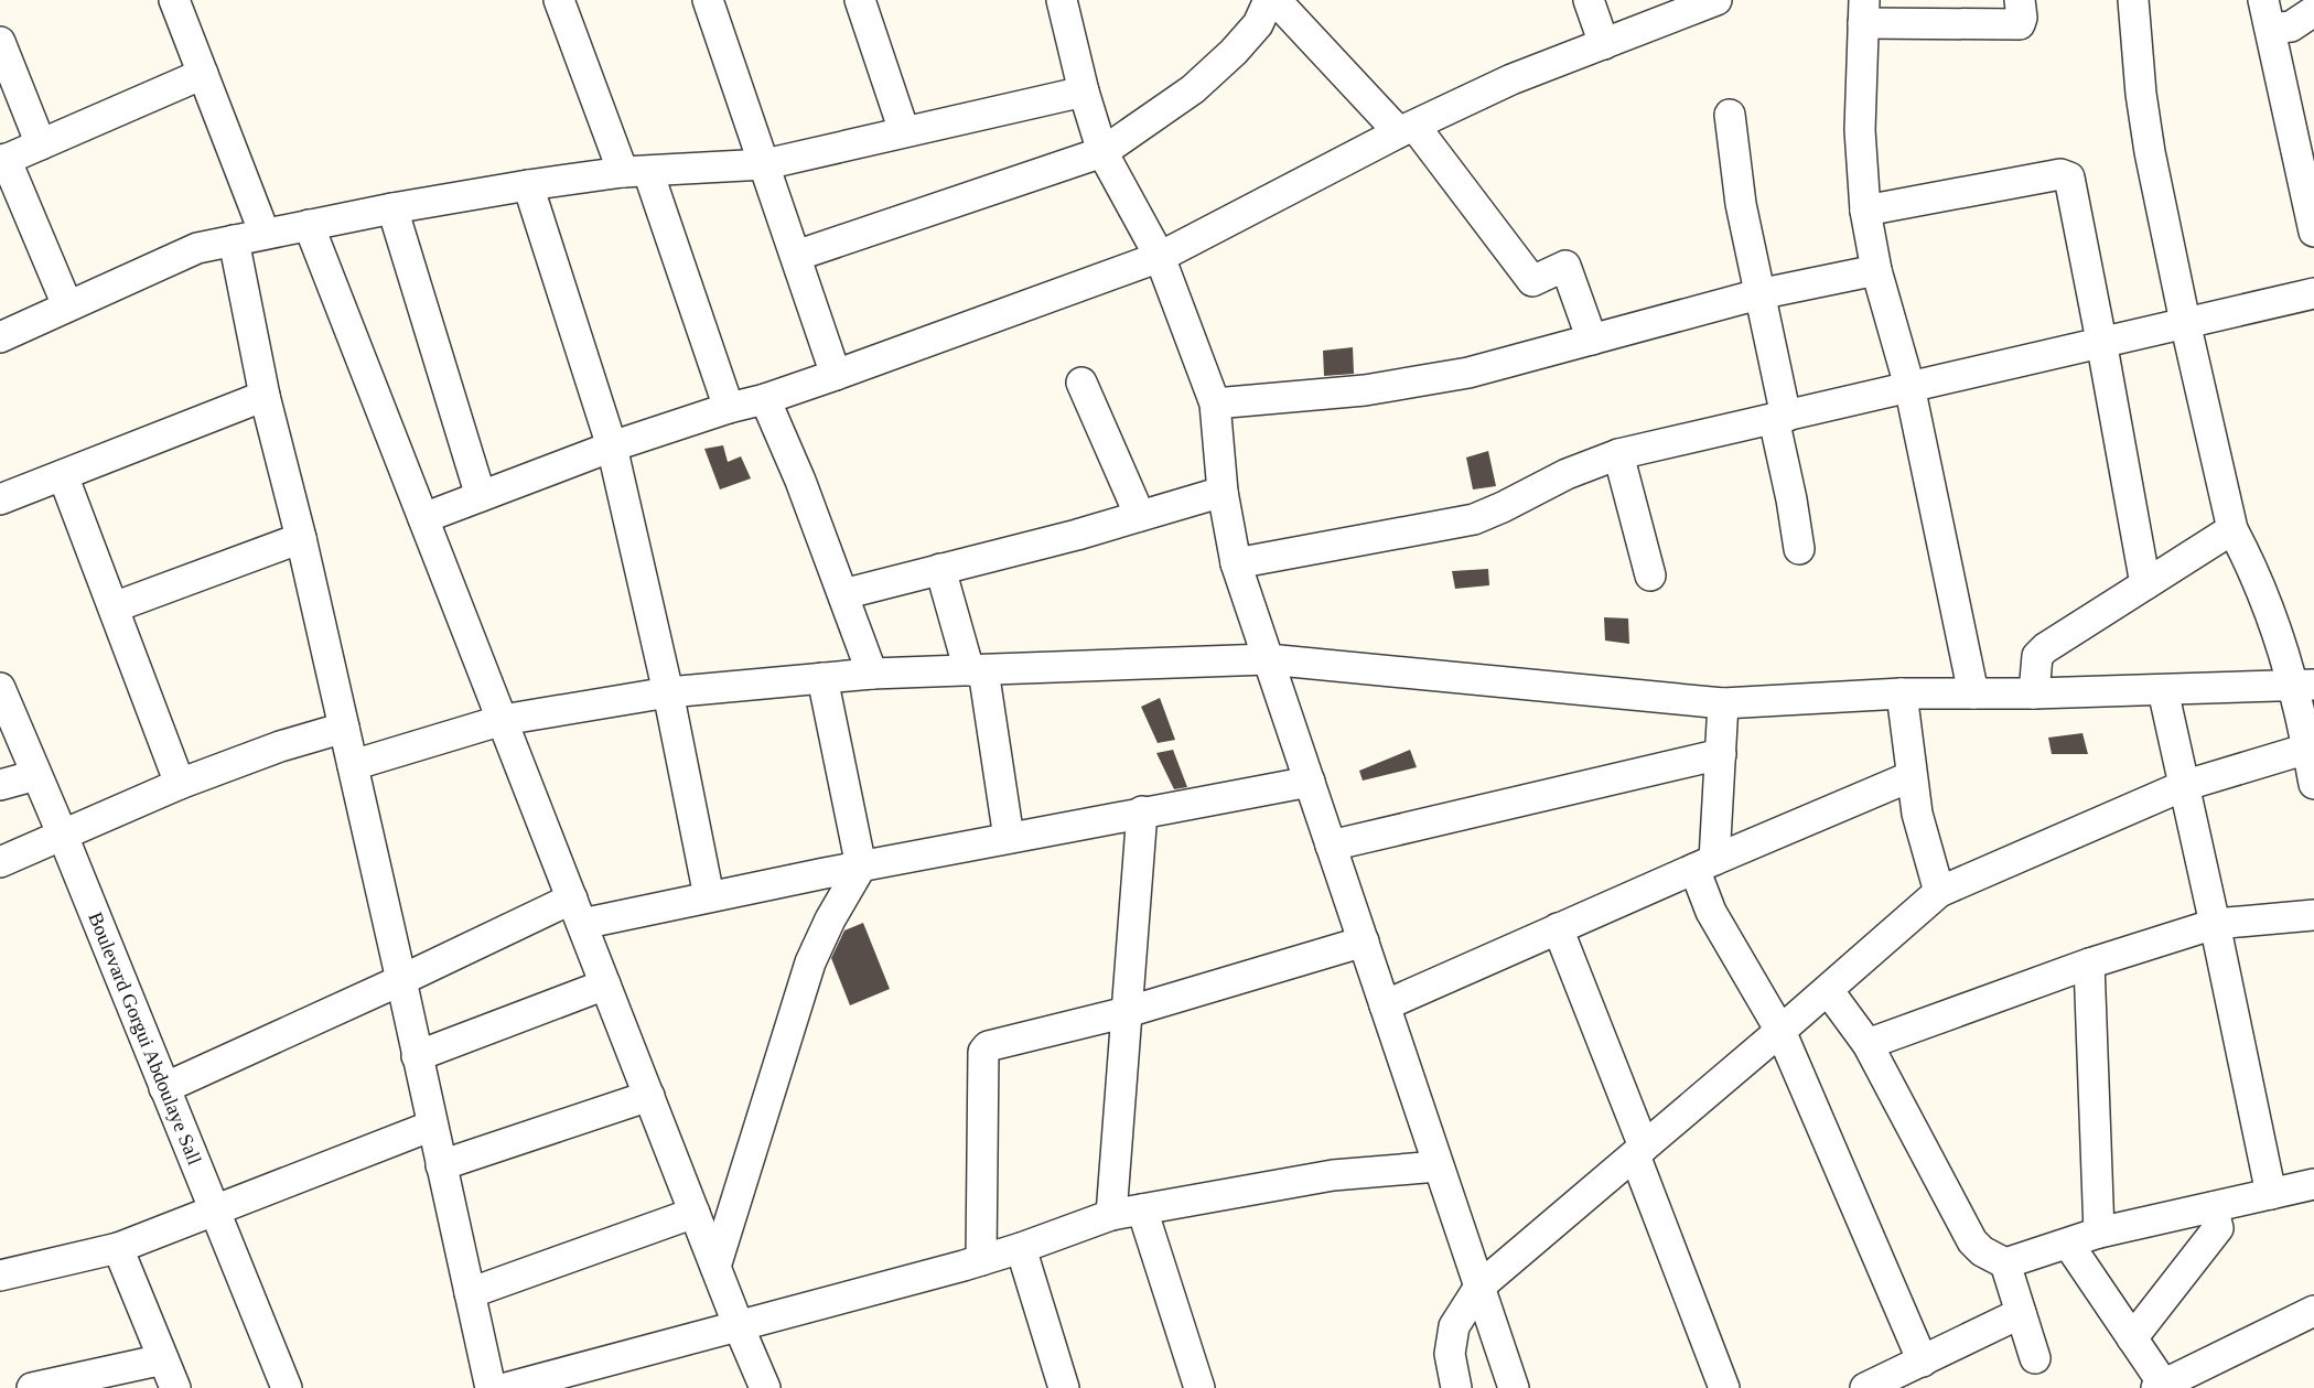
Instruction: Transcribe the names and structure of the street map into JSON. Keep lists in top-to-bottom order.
{
  "streets": {
    "street": ["Boulevard Gorgui Abdoulaye Sall"]
  }
}
